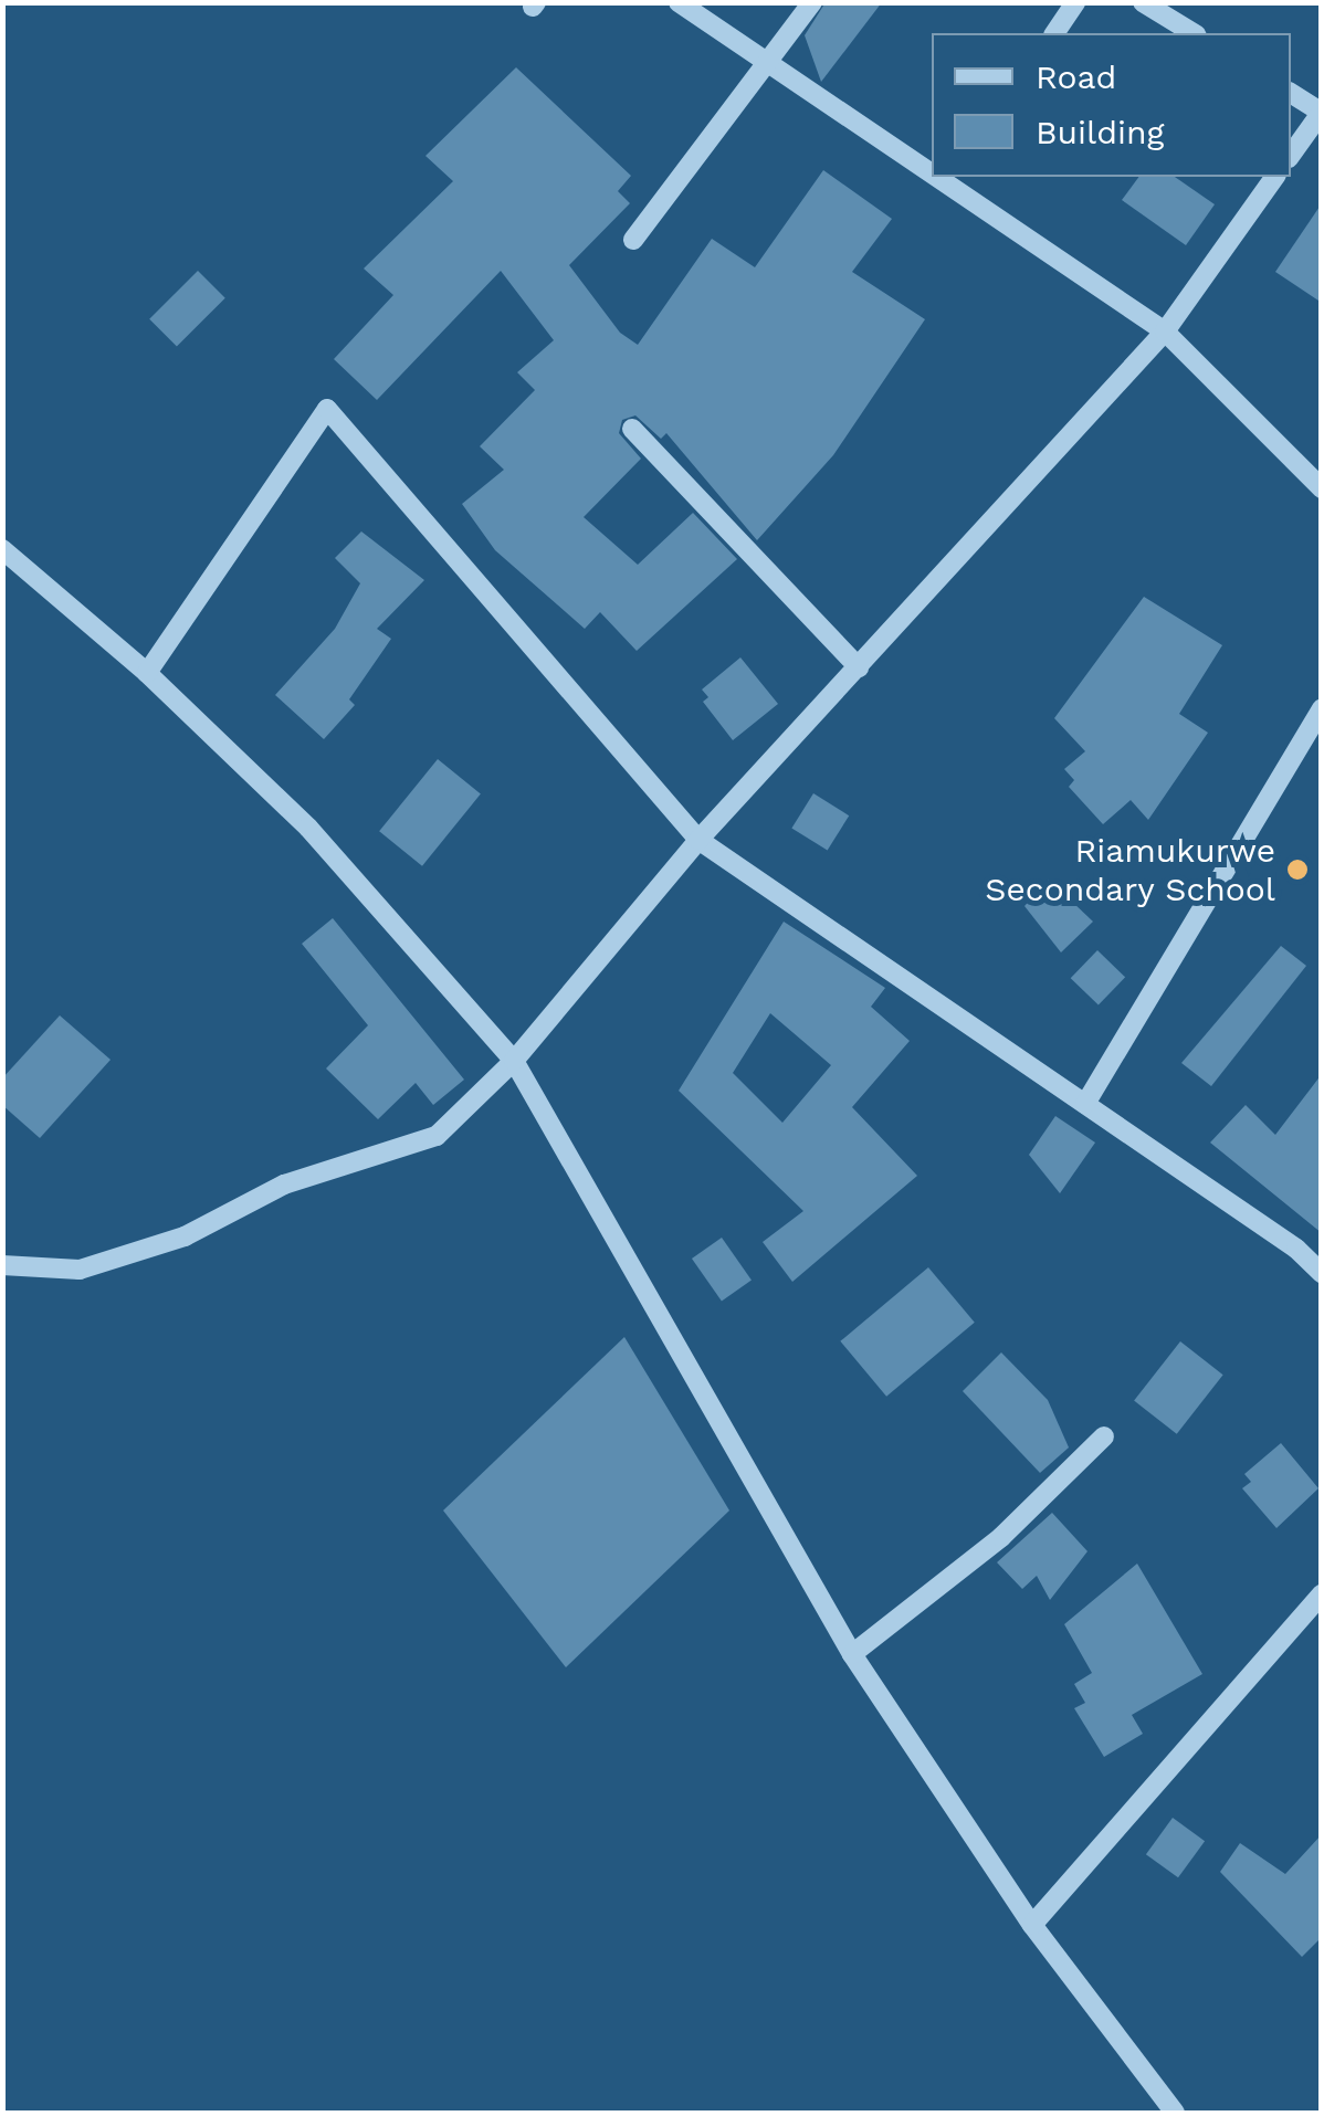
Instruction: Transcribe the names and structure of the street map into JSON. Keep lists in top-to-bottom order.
{
  "places": ["Riamukurwe Secondary School"],
  "legend": ["Road", "Building"]
}
